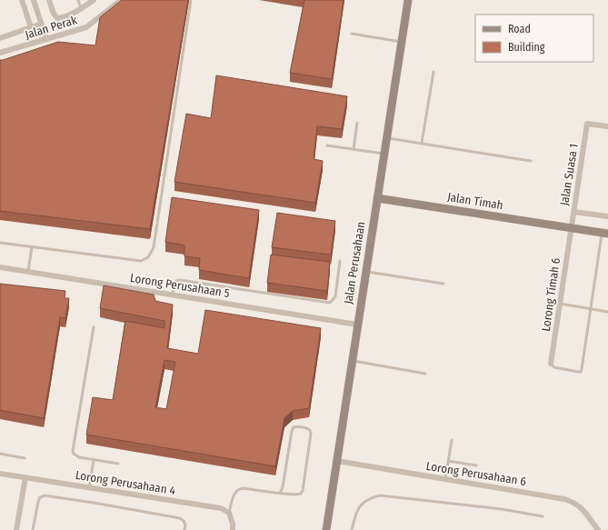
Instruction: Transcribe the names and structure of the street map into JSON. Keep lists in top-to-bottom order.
{
  "streets": {
    "main road": ["Jalan Timah", "Jalan Perusahaan"],
    "street": [
      "Jalan Perak",
      "Jalan Suasa 1",
      "Lorong Perusahaan 5",
      "Lorong Timah 6",
      "Lorong Perusahaan 6",
      "Lorong Perusahaan 4"
    ]
  },
  "crossings": [
    ["Jalan Suasa 1", "Jalan Timah"],
    ["Jalan Suasa 1", "Lorong Timah 6"],
    ["Jalan Timah", "Jalan Perusahaan"],
    ["Jalan Timah", "Lorong Timah 6"],
    ["Jalan Perusahaan", "Lorong Perusahaan 5"],
    ["Jalan Perusahaan", "Lorong Perusahaan 6"]
  ],
  "legend": ["Road", "Building"]
}
